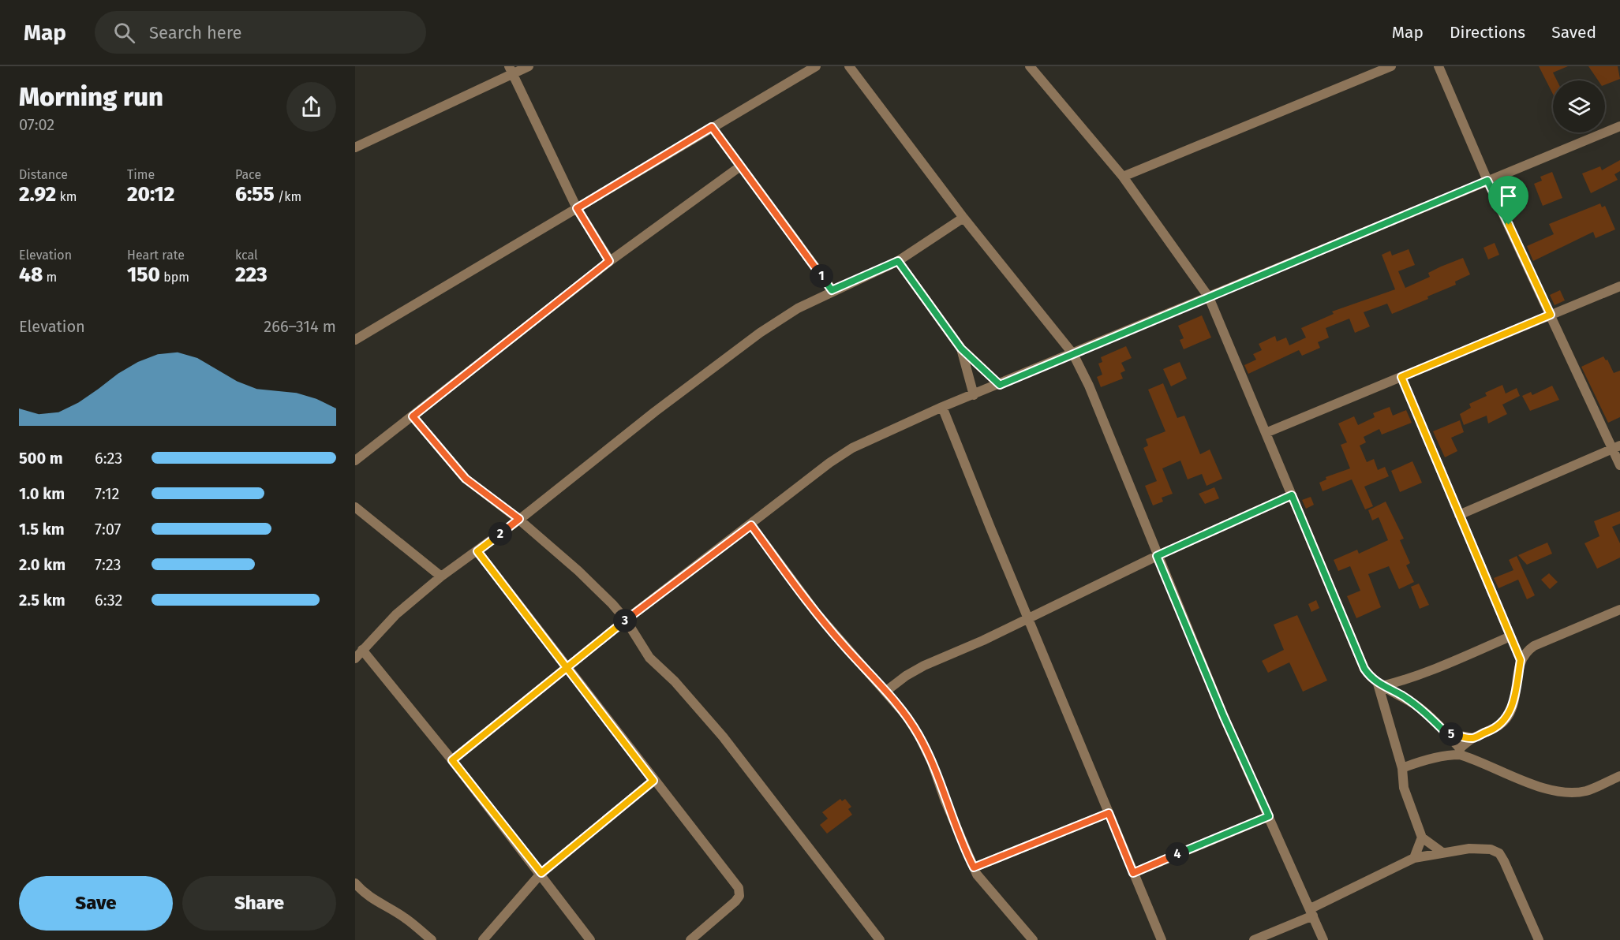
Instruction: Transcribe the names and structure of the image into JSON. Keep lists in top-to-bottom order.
{
  "page": {
    "header": "Map",
    "search": "Search here",
    "nav": ["Map", "Directions", "Saved"],
    "heading": ["Morning run", "07:02"],
    "stats": [
      ["Distance", "2.92 km"],
      ["Time", "20:12"],
      ["Pace", "6:55 /km"],
      ["Elevation", "48 m"],
      ["Heart rate", "150 bpm"],
      ["kcal", "223"]
    ],
    "pins": [
      "1",
      "2",
      "3",
      "5",
      "4"
    ],
    "chart": ["Elevation", "266–314 m"],
    "list": [
      {
        "name": "500 m",
        "note": "6:23"
      },
      {
        "name": "1.0 km",
        "note": "7:12"
      },
      {
        "name": "1.5 km",
        "note": "7:07"
      },
      {
        "name": "2.0 km",
        "note": "7:23"
      },
      {
        "name": "2.5 km",
        "note": "6:32"
      }
    ],
    "buttons": ["Save", "Share"]
  }
}
